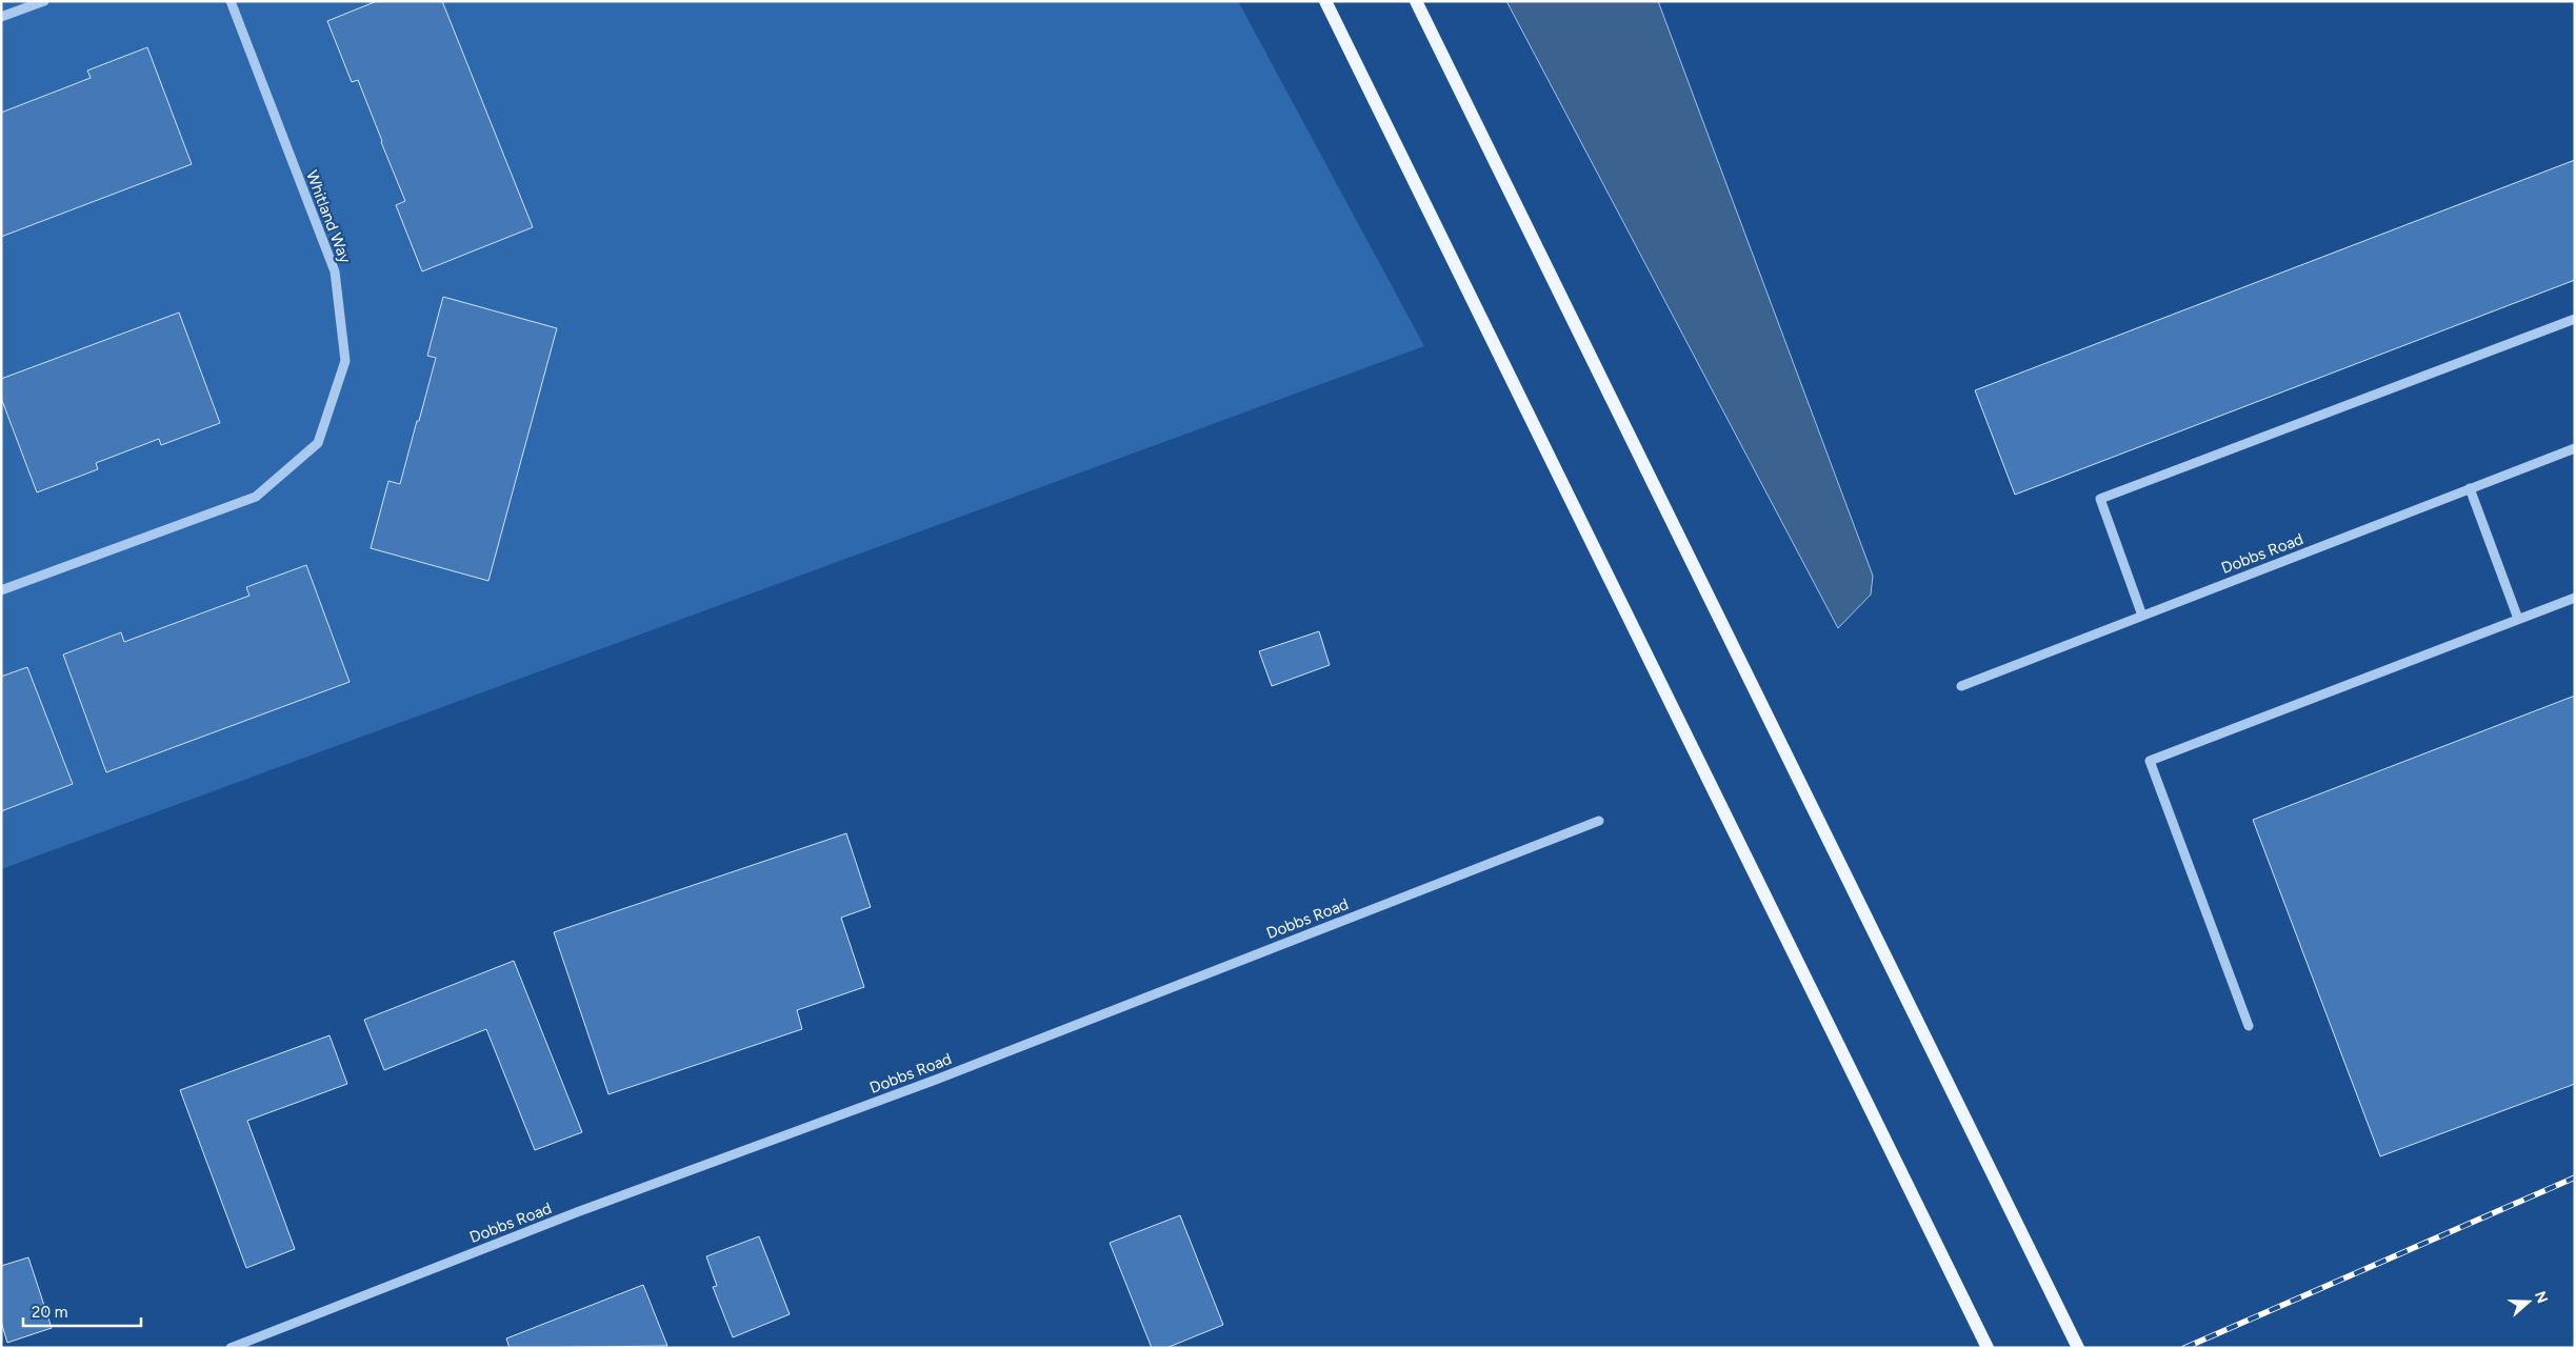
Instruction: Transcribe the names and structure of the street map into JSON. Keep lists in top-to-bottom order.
{
  "streets": {
    "street": ["Whitland Way", "Dobbs Road"]
  },
  "scale_bar": "20 m",
  "north": "right"
}
